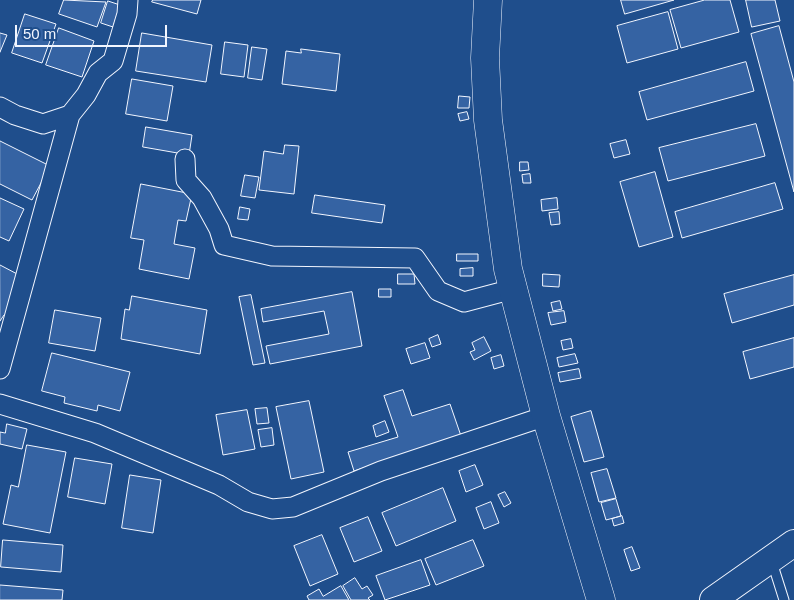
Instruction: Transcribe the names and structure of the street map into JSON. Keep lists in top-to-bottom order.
{
  "scale_bar": "50 m"
}
